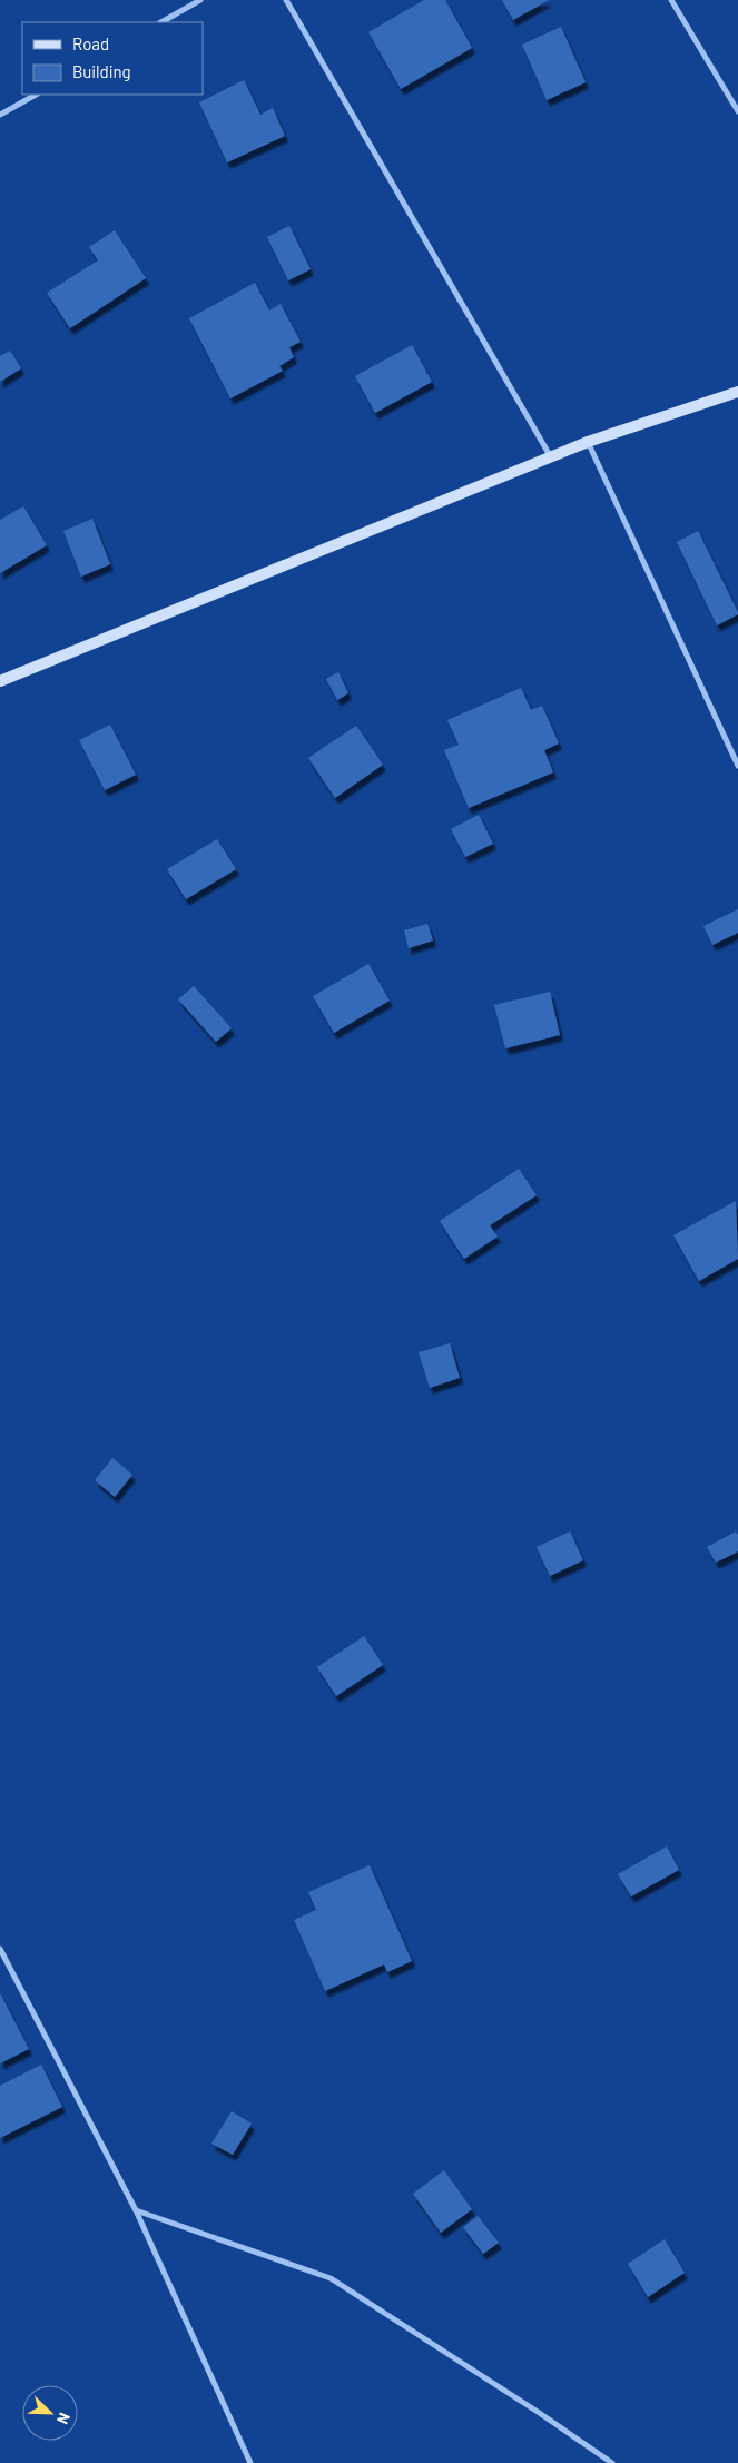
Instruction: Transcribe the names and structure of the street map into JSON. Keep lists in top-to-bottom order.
{
  "legend": ["Road", "Building"],
  "north": "bottom right"
}
